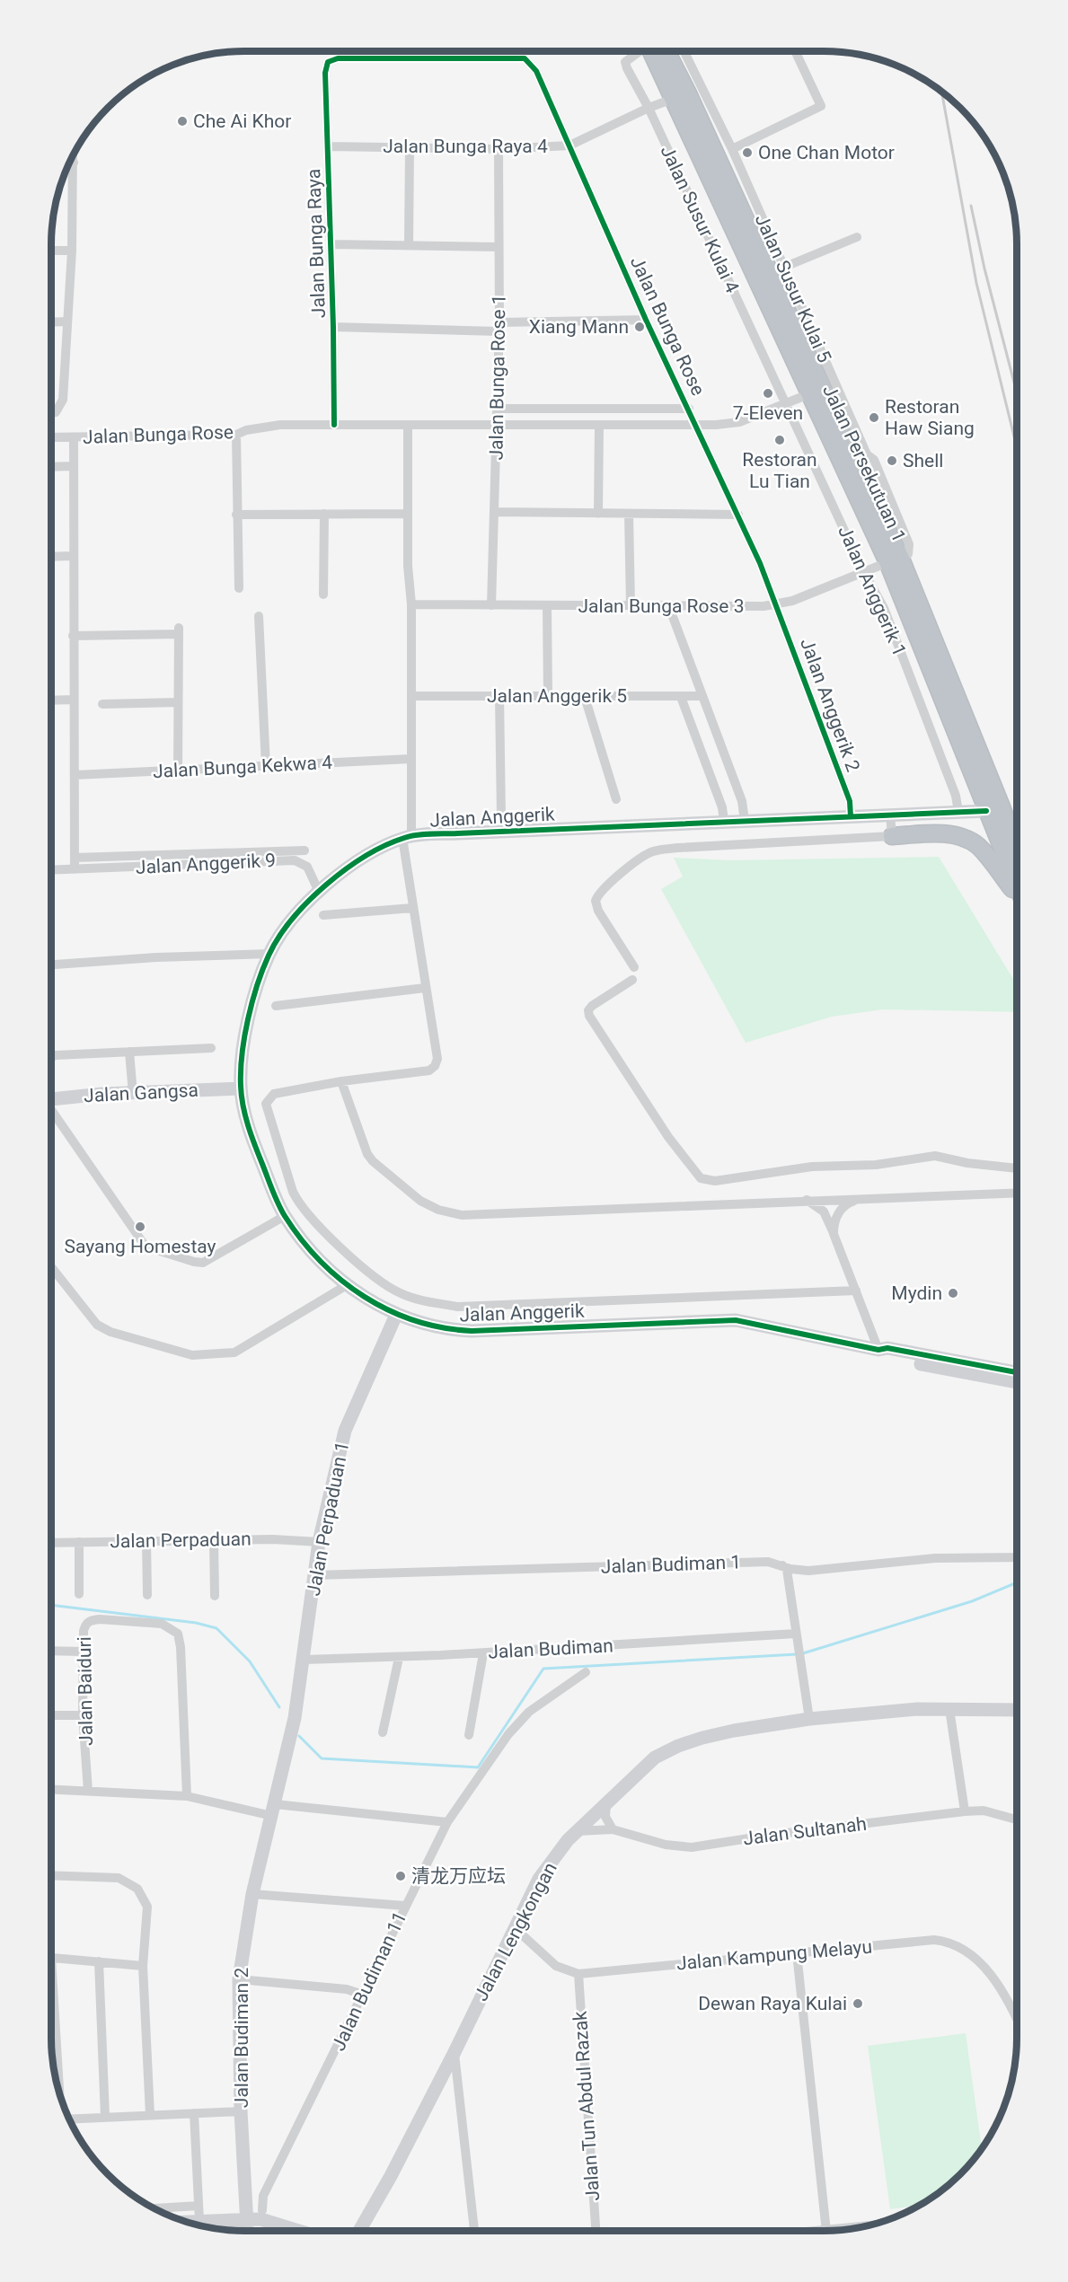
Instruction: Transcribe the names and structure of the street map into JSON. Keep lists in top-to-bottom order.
{
  "streets": {
    "highway": ["Jalan Persekutuan 1"],
    "street": [
      "Jalan Bunga Raya 4",
      "Jalan Susur Kulai 4",
      "Jalan Bunga Raya",
      "Jalan Susur Kulai 5",
      "Jalan Bunga Rose",
      "Jalan Bunga Rose 1",
      "Jalan Anggerik 1",
      "Jalan Bunga Rose 3",
      "Jalan Anggerik 5",
      "Jalan Anggerik 2",
      "Jalan Bunga Kekwa 4",
      "Jalan Anggerik",
      "Jalan Anggerik 9",
      "Jalan Gangsa",
      "Jalan Perpaduan 1",
      "Jalan Perpaduan",
      "Jalan Budiman 1",
      "Jalan Budiman",
      "Jalan Baiduri",
      "Jalan Sultanah",
      "Jalan Lengkongan",
      "Jalan Kampung Melayu",
      "Jalan Budiman 11",
      "Jalan Budiman 2",
      "Jalan Tun Abdul Razak"
    ]
  },
  "crossings": [
    ["Jalan Bunga Raya 4", "Jalan Susur Kulai 4"],
    ["Jalan Bunga Raya 4", "Jalan Bunga Raya"],
    ["Jalan Bunga Raya 4", "Jalan Bunga Rose"],
    ["Jalan Bunga Raya 4", "Jalan Bunga Rose 1"],
    ["Jalan Bunga Raya 4", "Jalan Persekutuan 1"],
    ["Jalan Susur Kulai 4", "Jalan Bunga Rose"],
    ["Jalan Susur Kulai 4", "Jalan Anggerik 1"],
    ["Jalan Bunga Raya", "Jalan Bunga Rose"],
    ["Jalan Susur Kulai 5", "Jalan Persekutuan 1"],
    ["Jalan Susur Kulai 5", "Jalan Bunga Rose 3"],
    ["Jalan Bunga Rose", "Jalan Bunga Rose 1"],
    ["Jalan Bunga Rose", "Jalan Persekutuan 1"],
    ["Jalan Bunga Rose", "Jalan Anggerik 1"],
    ["Jalan Bunga Rose", "Jalan Bunga Rose 3"],
    ["Jalan Bunga Rose", "Jalan Anggerik 2"],
    ["Jalan Bunga Rose 1", "Jalan Bunga Rose 3"],
    ["Jalan Persekutuan 1", "Jalan Bunga Rose 3"],
    ["Jalan Persekutuan 1", "Jalan Anggerik"],
    ["Jalan Anggerik 1", "Jalan Bunga Rose 3"],
    ["Jalan Anggerik 1", "Jalan Anggerik"],
    ["Jalan Bunga Rose 3", "Jalan Anggerik 2"],
    ["Jalan Anggerik 2", "Jalan Anggerik"],
    ["Jalan Anggerik", "Jalan Anggerik 9"],
    ["Jalan Anggerik", "Jalan Gangsa"],
    ["Jalan Anggerik", "Jalan Perpaduan 1"],
    ["Jalan Perpaduan 1", "Jalan Perpaduan"],
    ["Jalan Perpaduan 1", "Jalan Budiman 1"],
    ["Jalan Perpaduan 1", "Jalan Budiman"],
    ["Jalan Perpaduan 1", "Jalan Budiman 2"],
    ["Jalan Sultanah", "Jalan Lengkongan"],
    ["Jalan Lengkongan", "Jalan Kampung Melayu"],
    ["Jalan Kampung Melayu", "Jalan Tun Abdul Razak"]
  ],
  "places": [
    "Che Ai Khor",
    "One Chan Motor",
    "Xiang Mann",
    "7-Eleven",
    "Restoran Haw Siang",
    "Restoran Lu Tian",
    "Shell",
    "Sayang Homestay",
    "Mydin",
    "清龙万应坛",
    "Dewan Raya Kulai"
  ]
}
